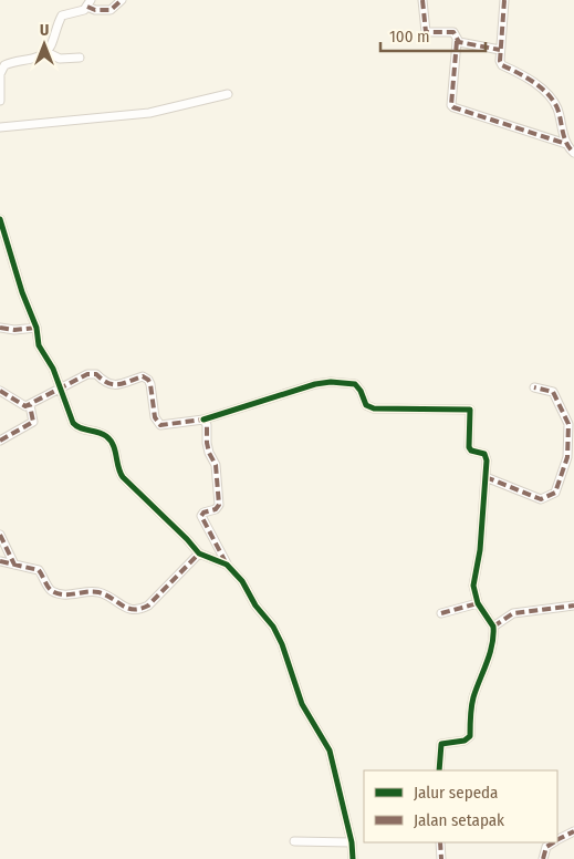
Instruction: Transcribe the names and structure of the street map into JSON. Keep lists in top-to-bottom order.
{
  "legend": ["Jalur sepeda", "Jalan setapak"],
  "scale_bar": "100 m",
  "north": "top"
}
